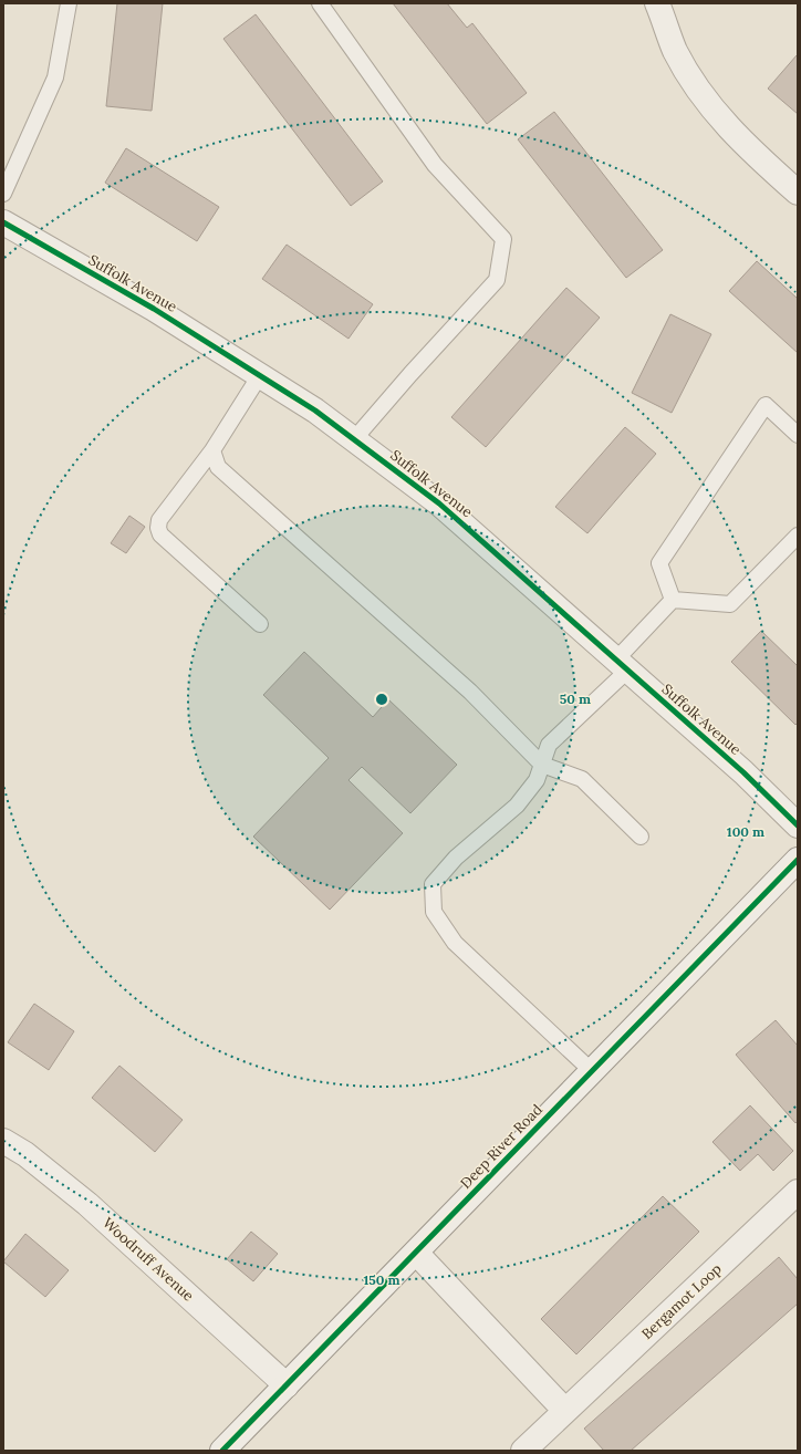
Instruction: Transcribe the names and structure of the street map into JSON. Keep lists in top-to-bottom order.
{
  "streets": {
    "street": [
      "Suffolk Avenue",
      "Deep River Road",
      "Woodruff Avenue",
      "Bergamot Loop"
    ]
  },
  "crossings": [
    ["Deep River Road", "Woodruff Avenue"]
  ],
  "rings": ["50 m", "100 m", "150 m"]
}
